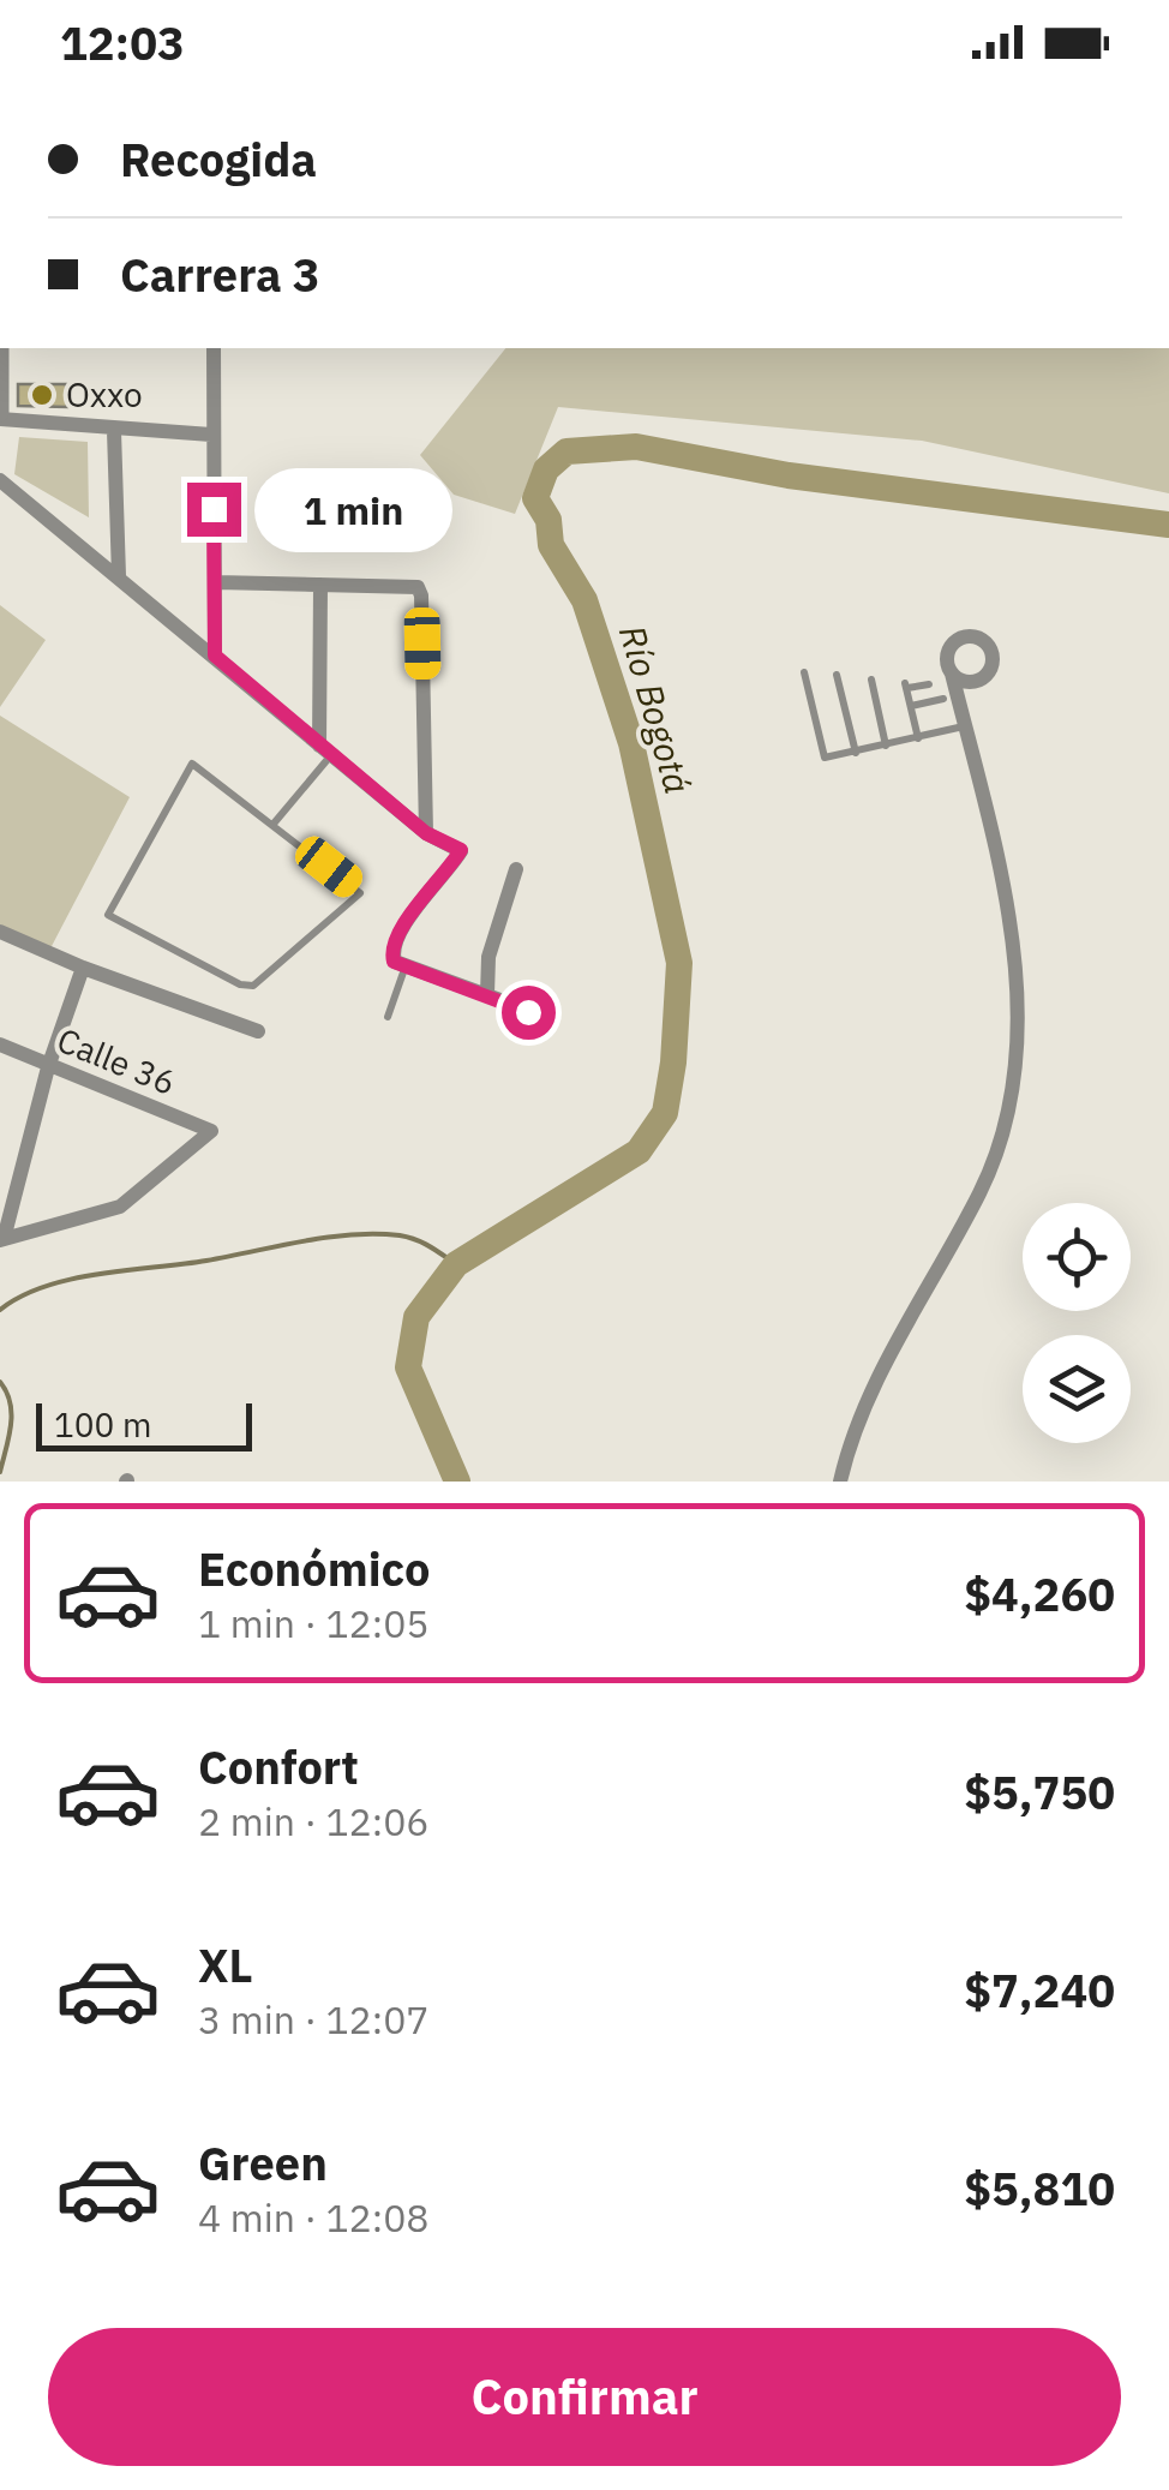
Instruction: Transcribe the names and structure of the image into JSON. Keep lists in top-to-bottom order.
{
  "streets": {
    "street": ["Calle 36"]
  },
  "water": ["Río Bogotá"],
  "places": ["Oxxo"],
  "scale_bar": "100 m",
  "page": {
    "status": "12:03",
    "banner": ["Recogida", "Carrera 3"],
    "bubble": "1 min",
    "scale": "100 m",
    "list": [
      {
        "name": "Económico",
        "note": "1 min · 12:05",
        "value": "$4,260"
      },
      {
        "name": "Confort",
        "note": "2 min · 12:06",
        "value": "$5,750"
      },
      {
        "name": "XL",
        "note": "3 min · 12:07",
        "value": "$7,240"
      },
      {
        "name": "Green",
        "note": "4 min · 12:08",
        "value": "$5,810"
      }
    ],
    "buttons": "Confirmar"
  }
}
